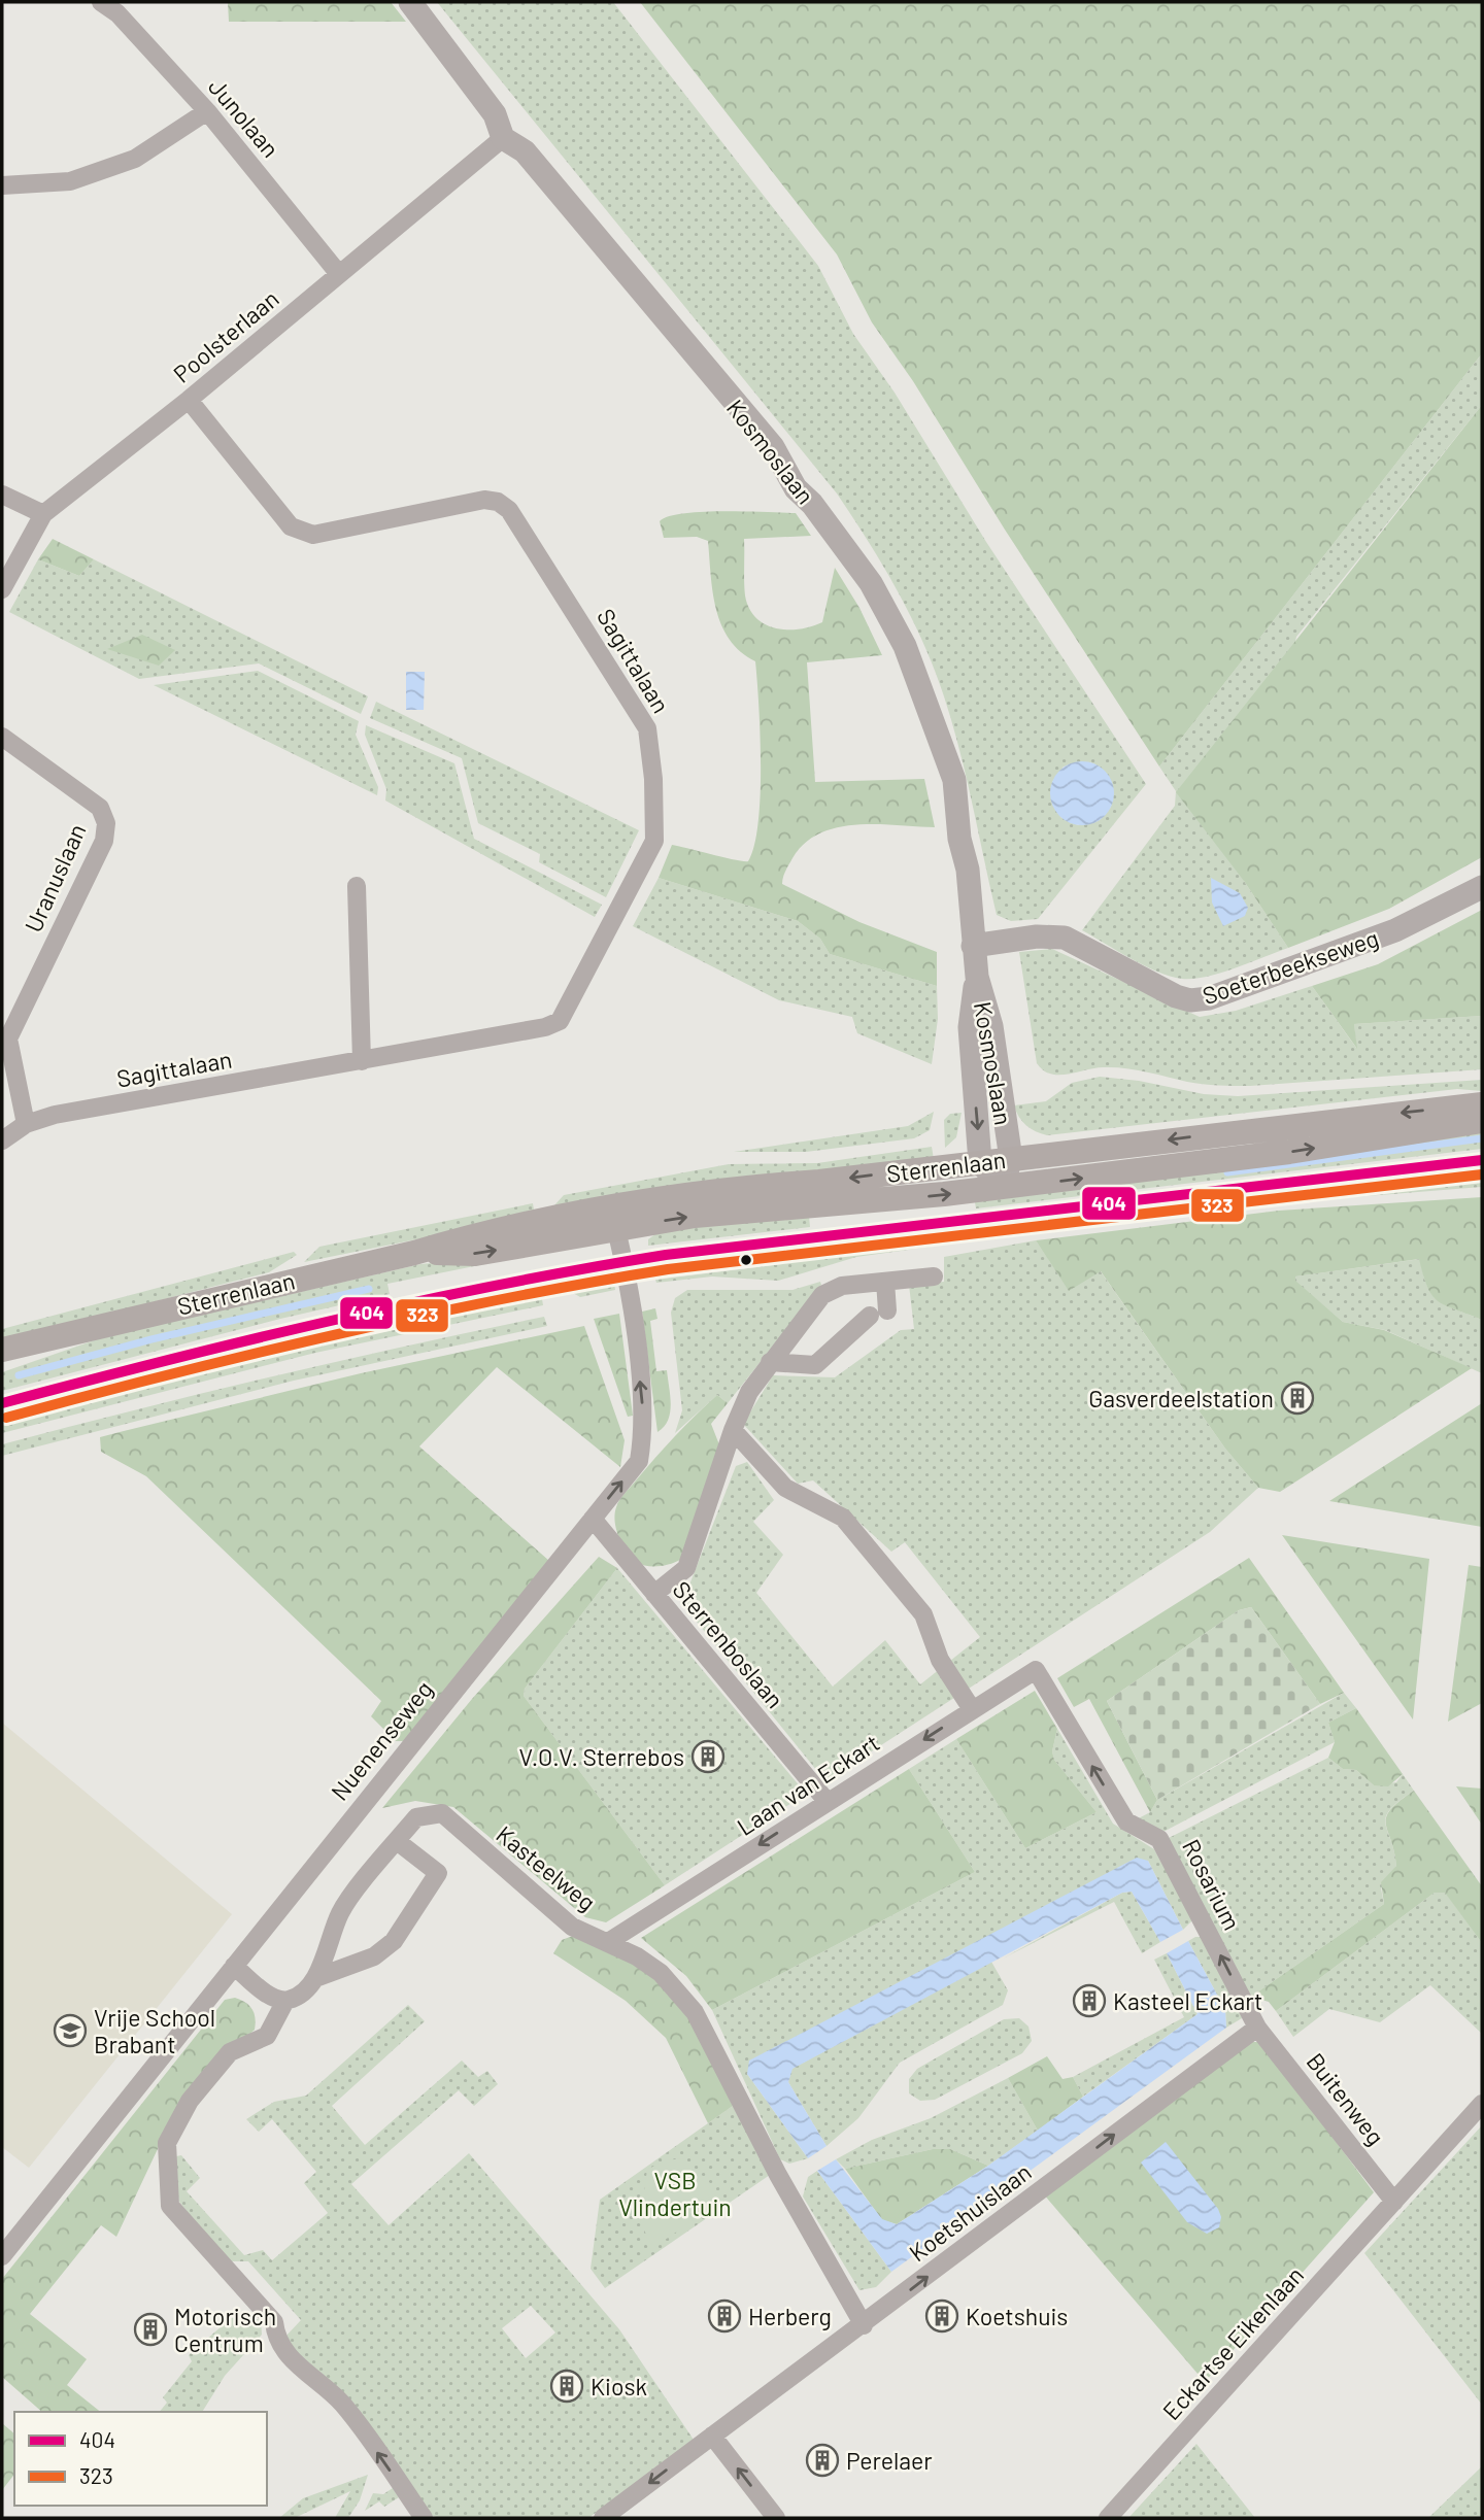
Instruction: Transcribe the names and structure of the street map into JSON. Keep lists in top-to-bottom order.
{
  "streets": {
    "main road": ["Sterrenlaan"],
    "street": [
      "Junolaan",
      "Poolsterlaan",
      "Kosmoslaan",
      "Sagittalaan",
      "Uranuslaan",
      "Soeterbeekseweg",
      "Sterrenboslaan",
      "Nuenenseweg",
      "Laan van Eckart",
      "Kasteelweg",
      "Rosarium",
      "Buitenweg",
      "Koetshuislaan",
      "Eckartse Eikenlaan"
    ]
  },
  "crossings": [
    ["Junolaan", "Poolsterlaan"],
    ["Poolsterlaan", "Kosmoslaan"],
    ["Poolsterlaan", "Sagittalaan"],
    ["Kosmoslaan", "Soeterbeekseweg"],
    ["Kosmoslaan", "Sterrenlaan"],
    ["Sagittalaan", "Uranuslaan"],
    ["Sterrenlaan", "Nuenenseweg"],
    ["Sterrenboslaan", "Nuenenseweg"],
    ["Sterrenboslaan", "Laan van Eckart"],
    ["Laan van Eckart", "Kasteelweg"],
    ["Laan van Eckart", "Rosarium"],
    ["Kasteelweg", "Koetshuislaan"],
    ["Rosarium", "Buitenweg"],
    ["Rosarium", "Koetshuislaan"],
    ["Buitenweg", "Koetshuislaan"],
    ["Buitenweg", "Eckartse Eikenlaan"]
  ],
  "one_way": ["Laan van Eckart", "Rosarium"],
  "parks": ["VSB Vlindertuin"],
  "places": {
    "building": [
      "Gasverdeelstation",
      "V.O.V. Sterrebos",
      "Kasteel Eckart",
      "Herberg",
      "Koetshuis",
      "Motorisch Centrum",
      "Kiosk",
      "Perelaer"
    ],
    "school or university": ["Vrije School Brabant"]
  },
  "lines": ["transit line 404", "transit line 323"],
  "legend": ["404", "323"]
}
